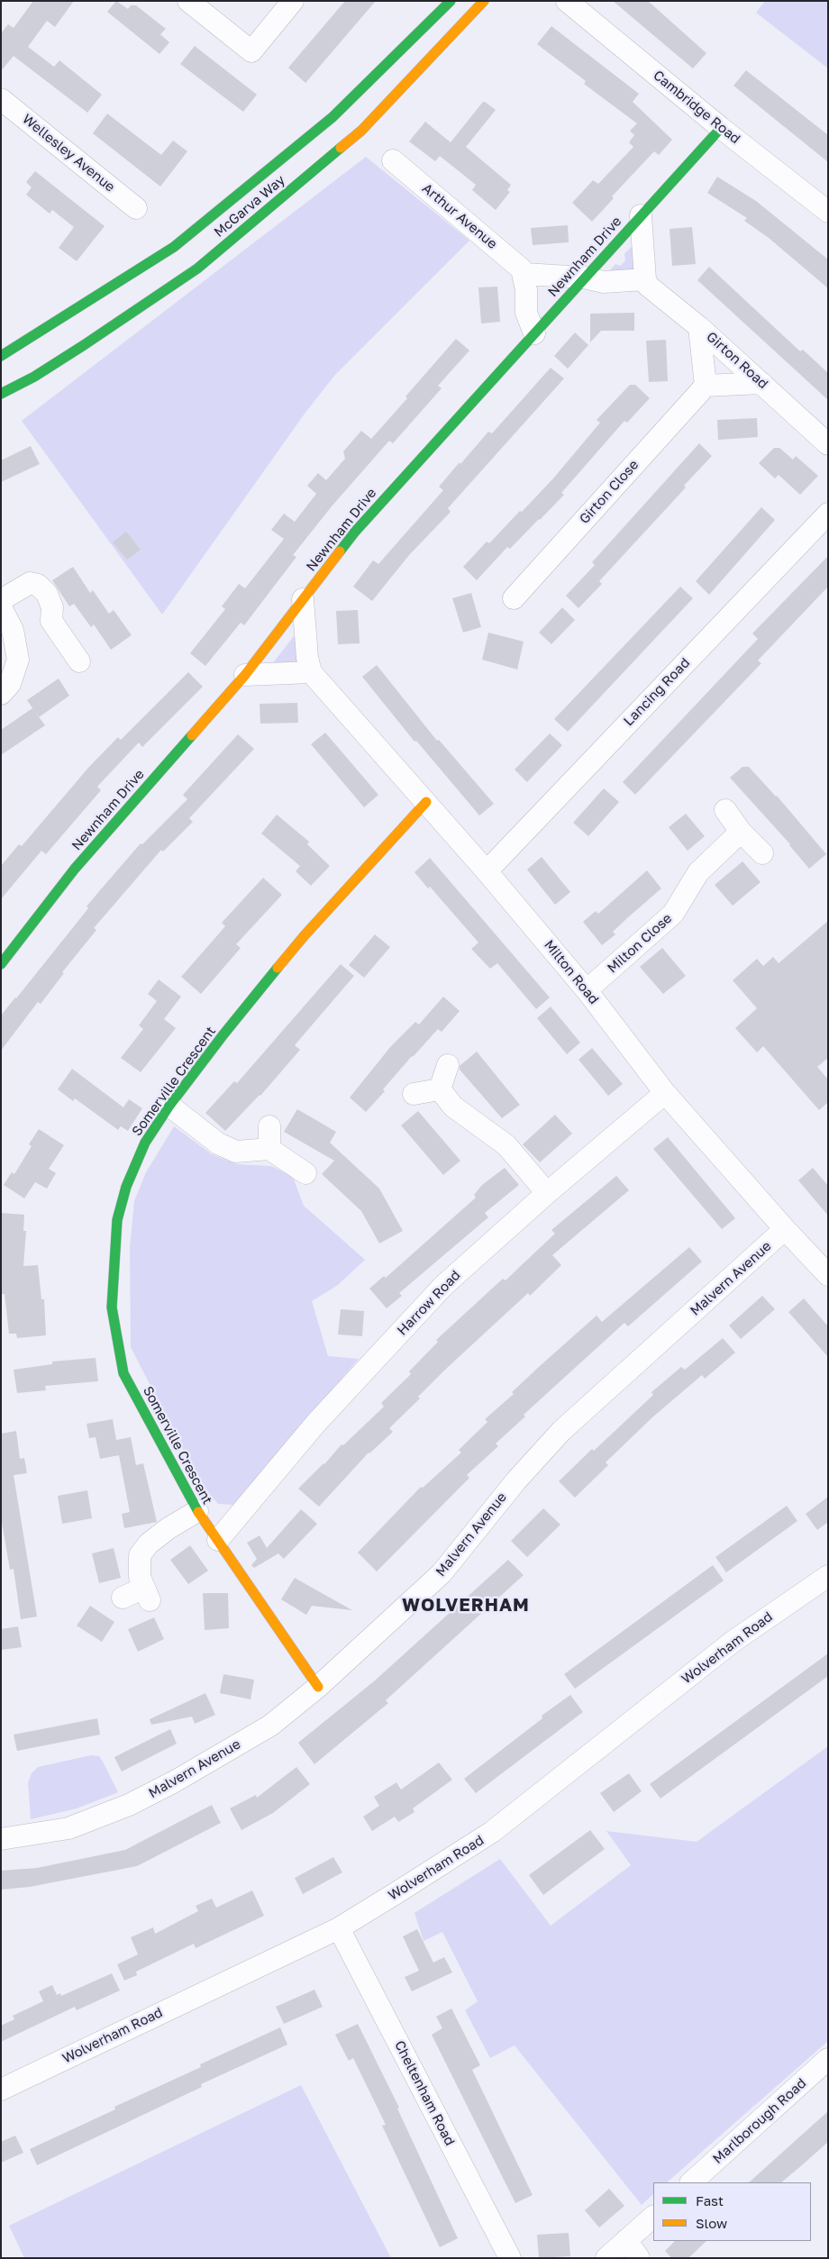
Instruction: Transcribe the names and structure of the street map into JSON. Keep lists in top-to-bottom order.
{
  "streets": {
    "street": [
      "Cambridge Road",
      "Wellesley Avenue",
      "McGarva Way",
      "Arthur Avenue",
      "Newnham Drive",
      "Girton Road",
      "Girton Close",
      "Lancing Road",
      "Milton Close",
      "Milton Road",
      "Somerville Crescent",
      "Malvern Avenue",
      "Harrow Road",
      "Wolverham Road",
      "Cheltenham Road",
      "Marlborough Road"
    ]
  },
  "crossings": [
    ["Cambridge Road", "Newnham Drive"],
    ["Lancing Road", "Milton Road"],
    ["Milton Close", "Milton Road"],
    ["Milton Road", "Somerville Crescent"],
    ["Milton Road", "Malvern Avenue"],
    ["Milton Road", "Harrow Road"],
    ["Somerville Crescent", "Malvern Avenue"],
    ["Somerville Crescent", "Harrow Road"],
    ["Wolverham Road", "Cheltenham Road"]
  ],
  "districts": ["WOLVERHAM"],
  "legend": ["Fast", "Slow"]
}
